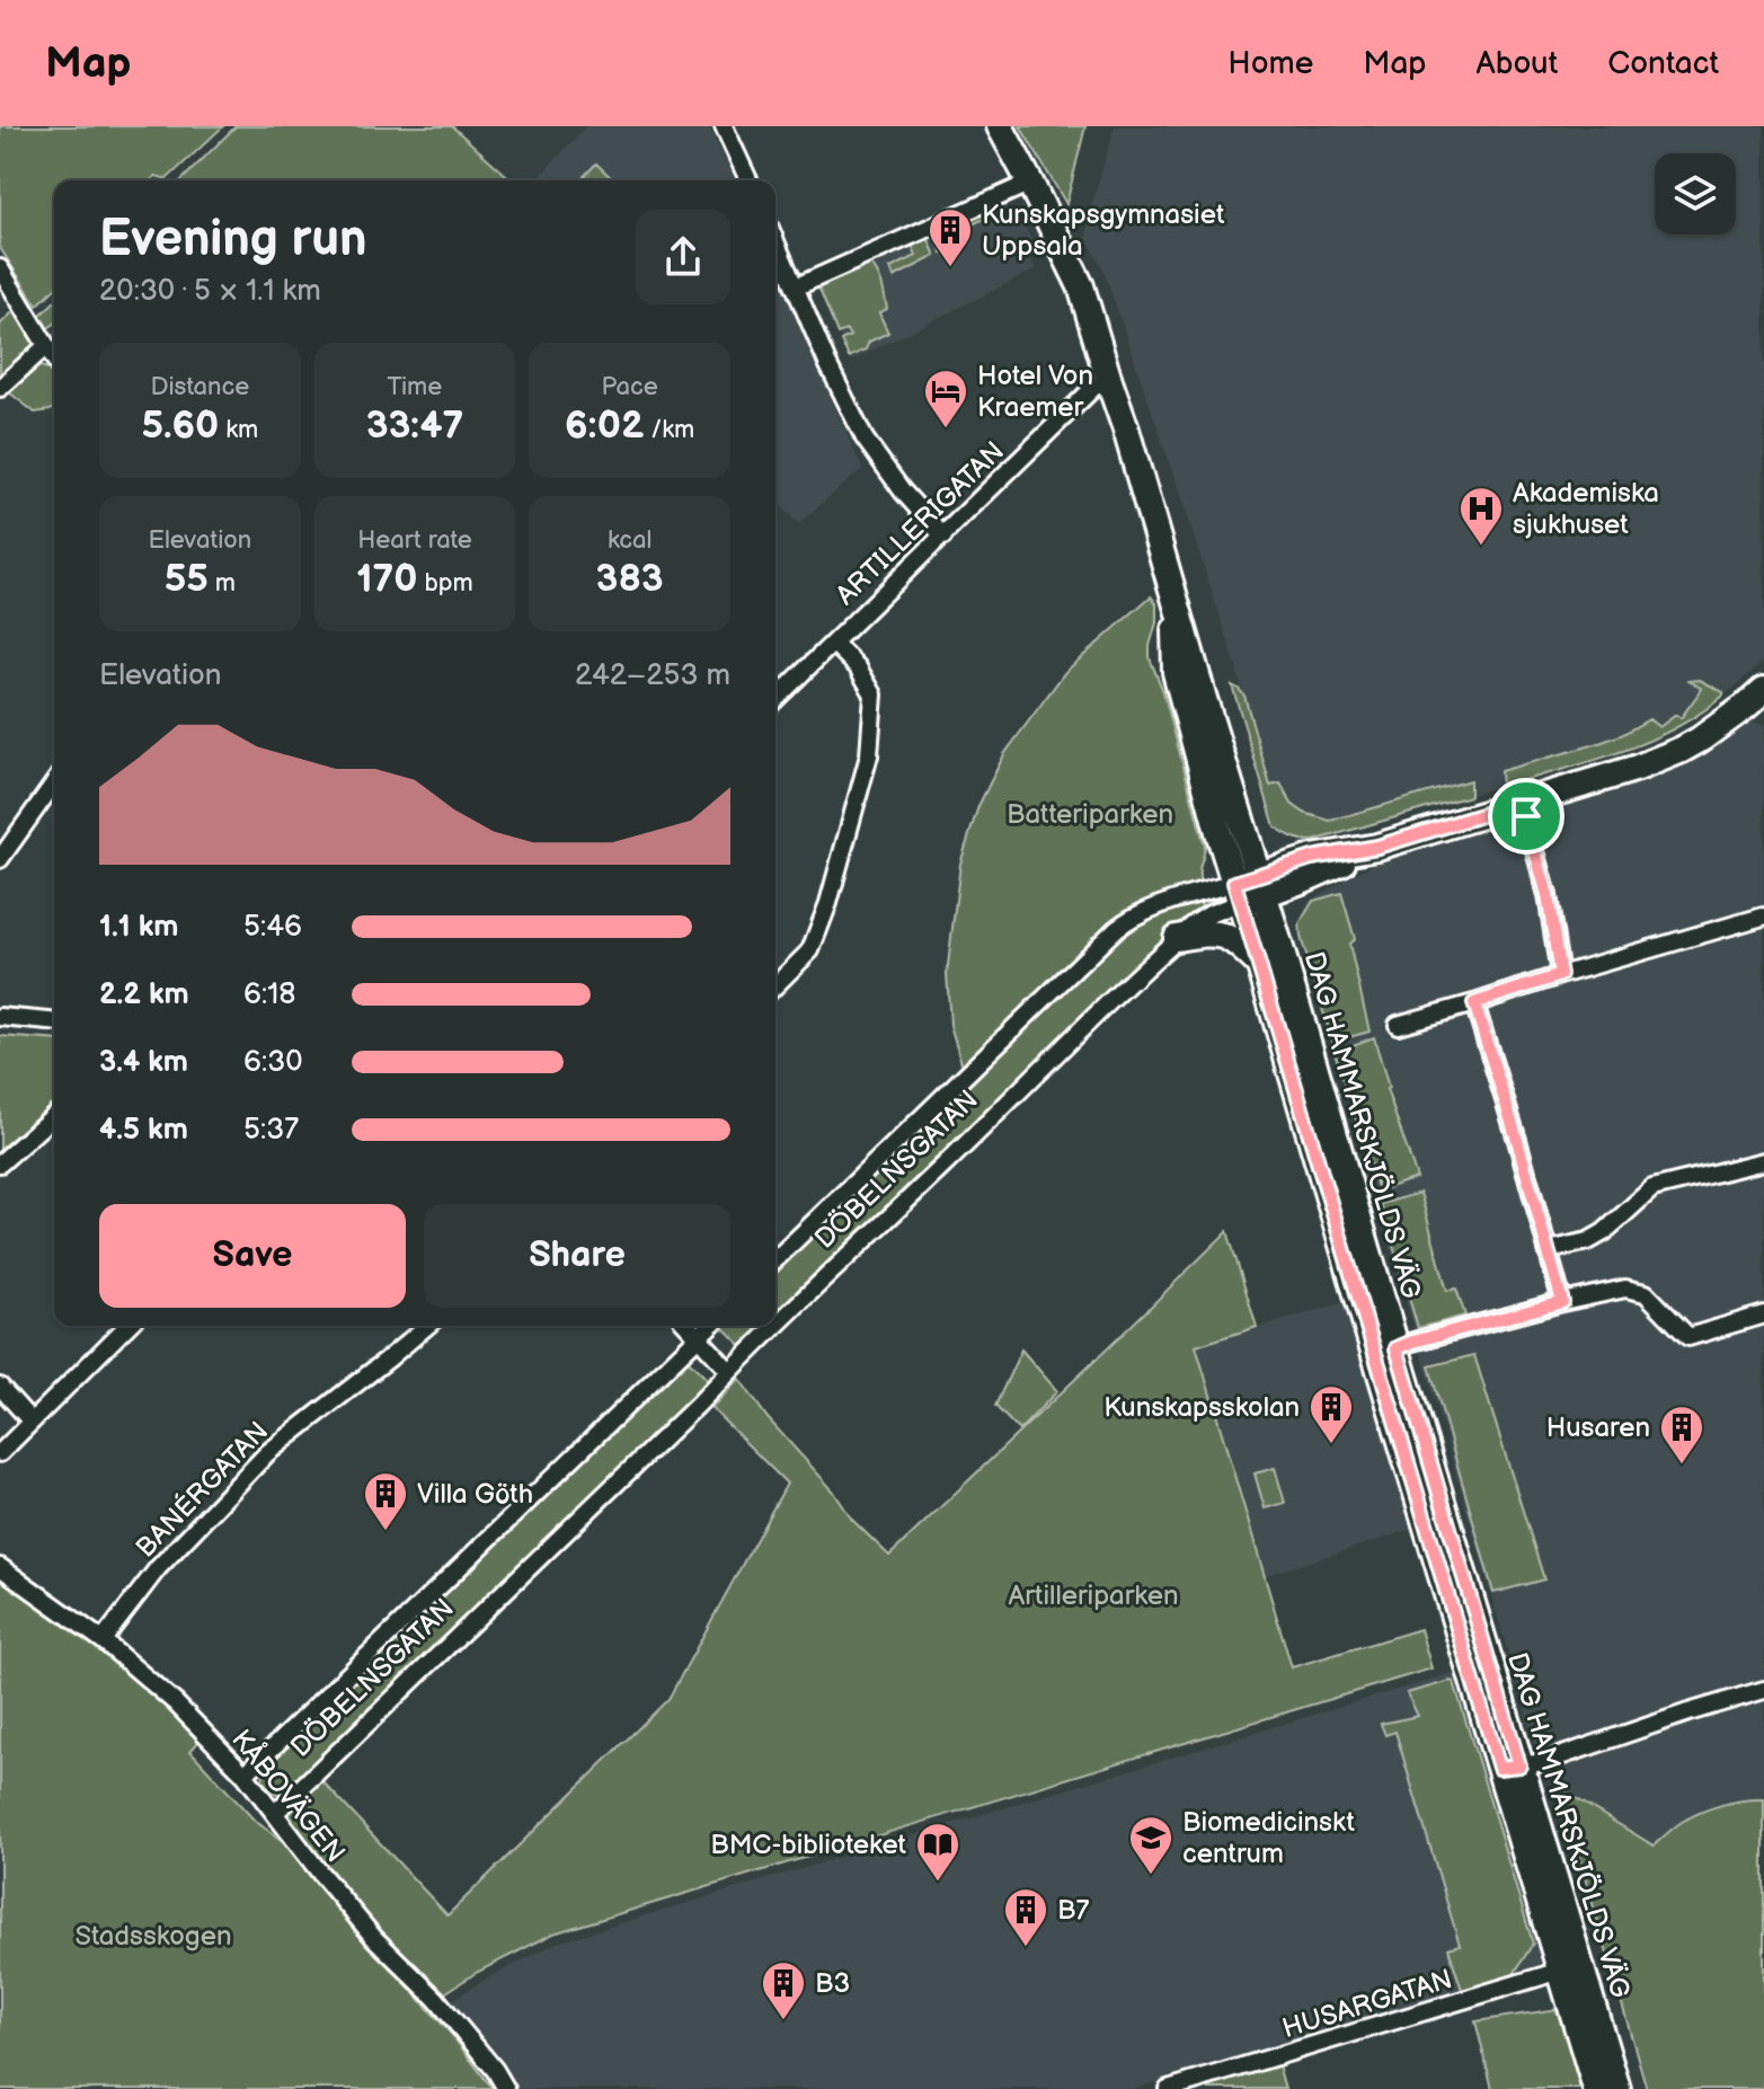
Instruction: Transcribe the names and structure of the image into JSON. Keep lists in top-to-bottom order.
{
  "streets": {
    "main road": ["DAG HAMMARSKJÖLDS VÄG"],
    "street": [
      "ARTILLERIGATAN",
      "DÖBELNSGATAN",
      "BANÉRGATAN",
      "KÅBOVÄGEN",
      "HUSARGATAN"
    ]
  },
  "crossings": [
    ["ARTILLERIGATAN", "DAG HAMMARSKJÖLDS VÄG"],
    ["DAG HAMMARSKJÖLDS VÄG", "DÖBELNSGATAN"],
    ["DAG HAMMARSKJÖLDS VÄG", "HUSARGATAN"],
    ["DÖBELNSGATAN", "KÅBOVÄGEN"],
    ["BANÉRGATAN", "KÅBOVÄGEN"]
  ],
  "parks": ["Batteriparken", "Artilleriparken", "Stadsskogen"],
  "places": {
    "building": [
      "Kunskapsgymnasiet Uppsala",
      "Kunskapsskolan",
      "Husaren",
      "Villa Göth",
      "B7",
      "B3"
    ],
    "hotel": ["Hotel Von Kraemer"],
    "hospital": ["Akademiska sjukhuset"],
    "school or university": ["Biomedicinskt centrum"],
    "library": ["BMC-biblioteket"]
  },
  "page": {
    "header": "Map",
    "nav": [
      "Home",
      "Map",
      "About",
      "Contact"
    ],
    "heading": ["Evening run", "20:30 · 5 × 1.1 km"],
    "stats": [
      ["Distance", "5.60 km"],
      ["Time", "33:47"],
      ["Pace", "6:02 /km"],
      ["Elevation", "55 m"],
      ["Heart rate", "170 bpm"],
      ["kcal", "383"]
    ],
    "chart": ["Elevation", "242–253 m"],
    "list": [
      {
        "name": "1.1 km",
        "note": "5:46"
      },
      {
        "name": "2.2 km",
        "note": "6:18"
      },
      {
        "name": "3.4 km",
        "note": "6:30"
      },
      {
        "name": "4.5 km",
        "note": "5:37"
      }
    ],
    "buttons": ["Save", "Share"]
  }
}
